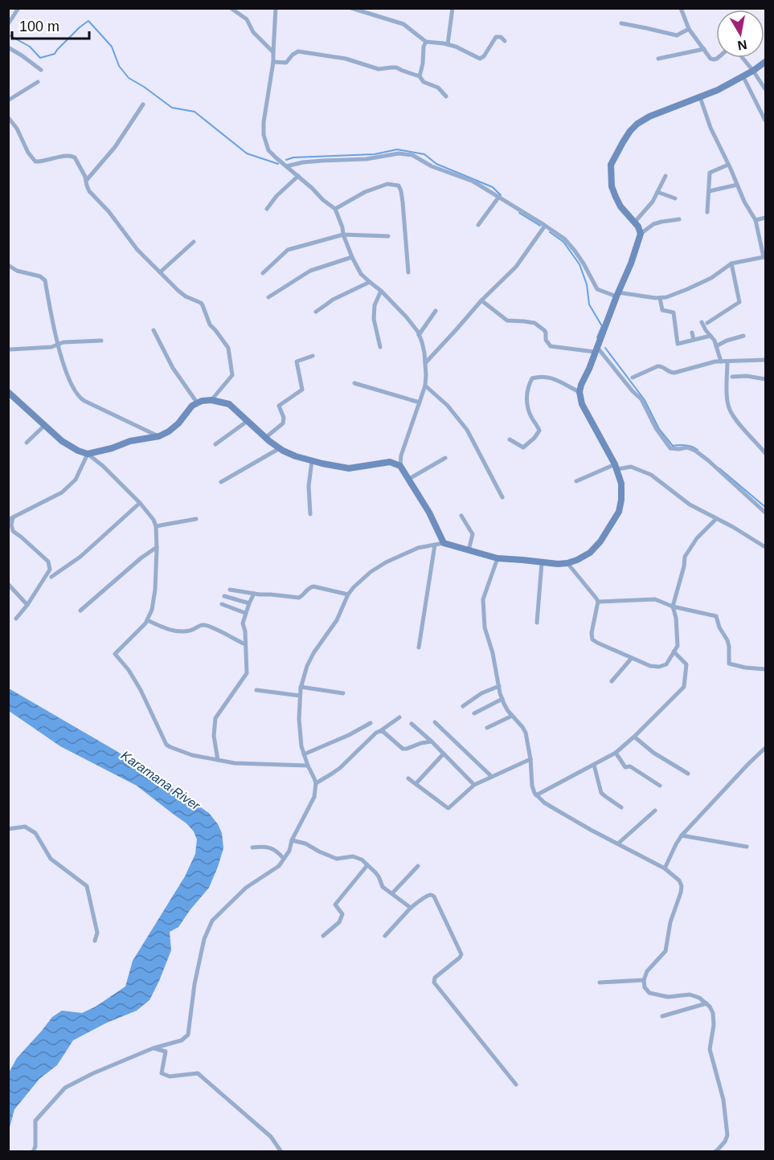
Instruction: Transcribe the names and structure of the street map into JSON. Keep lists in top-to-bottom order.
{
  "water": ["Karamana River"],
  "scale_bar": "100 m",
  "north": "bottom"
}
